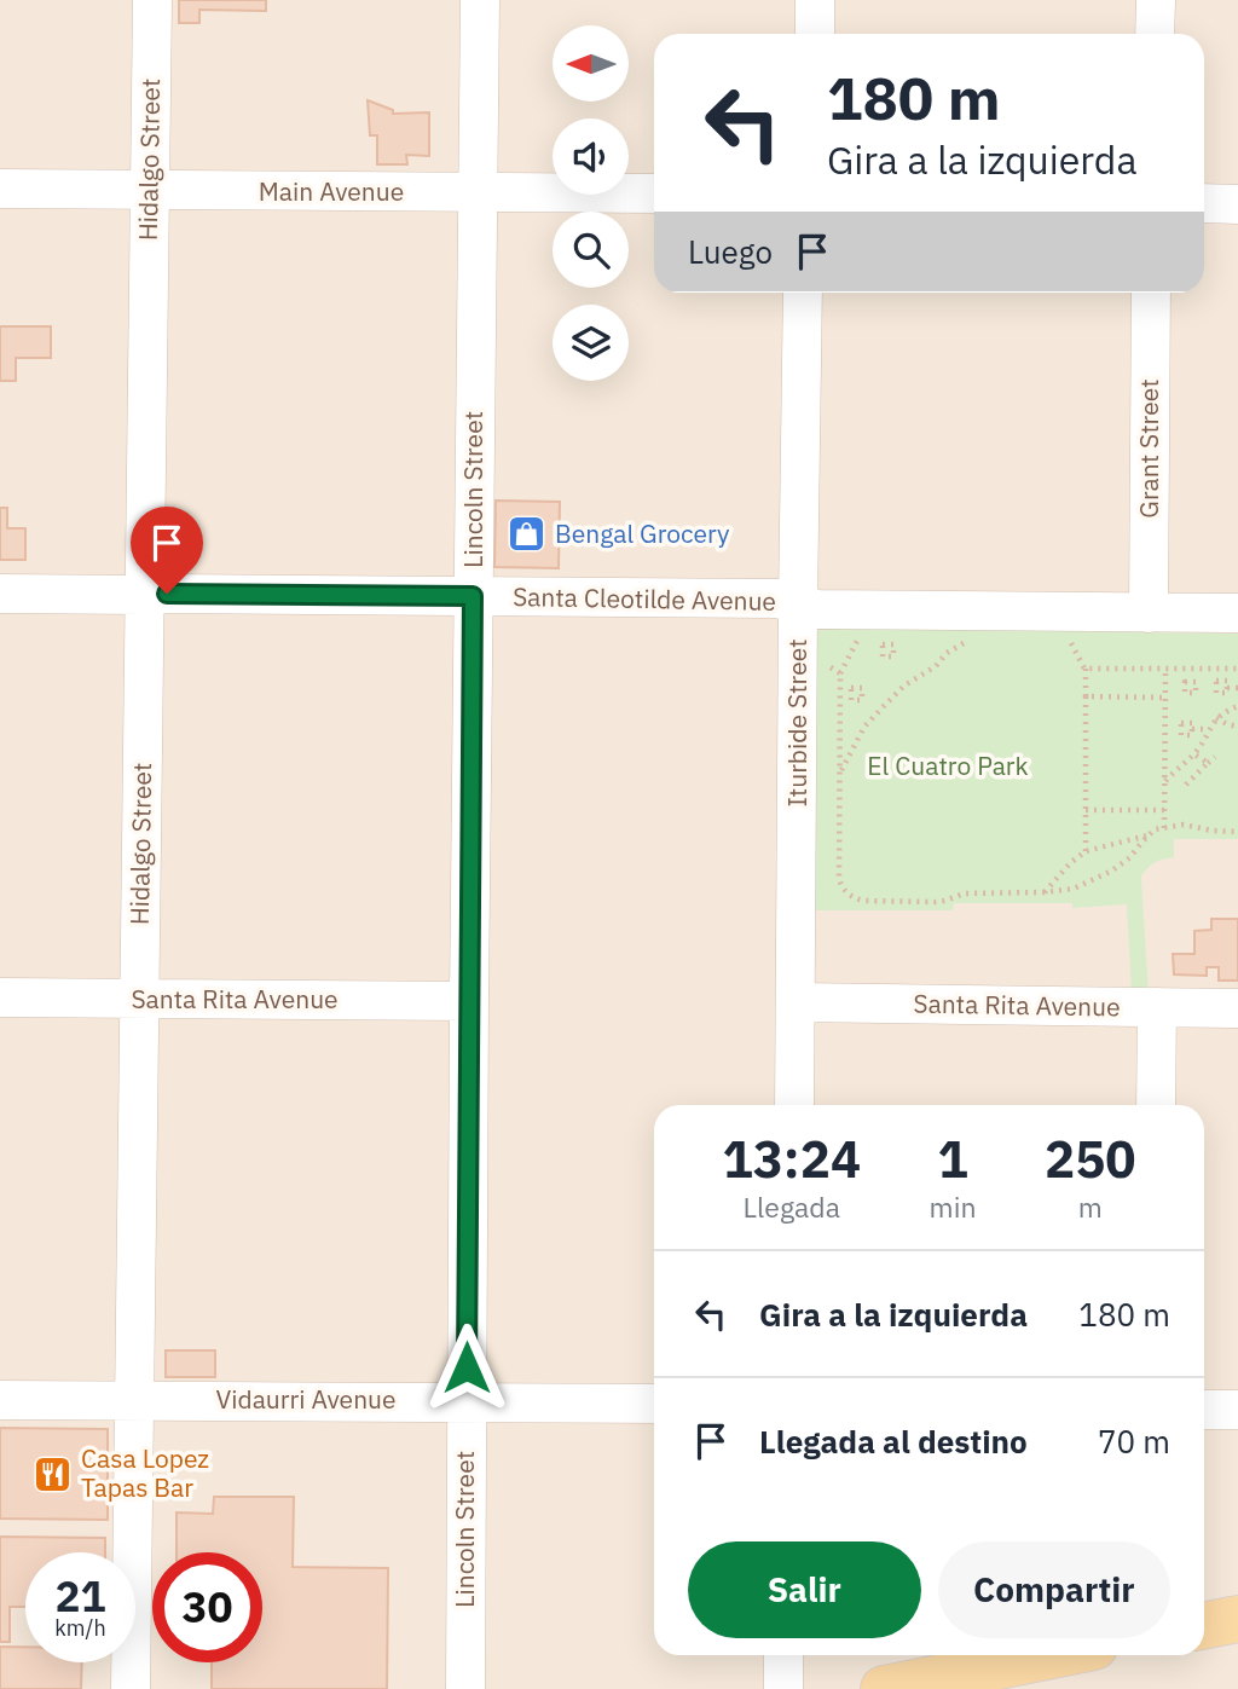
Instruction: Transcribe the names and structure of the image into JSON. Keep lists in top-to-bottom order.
{
  "streets": {
    "street": [
      "Hidalgo Street",
      "Main Avenue",
      "Grant Street",
      "Lincoln Street",
      "Santa Cleotilde Avenue",
      "Iturbide Street",
      "Santa Rita Avenue",
      "Vidaurri Avenue"
    ]
  },
  "crossings": [
    ["Hidalgo Street", "Main Avenue"],
    ["Hidalgo Street", "Santa Cleotilde Avenue"],
    ["Hidalgo Street", "Santa Rita Avenue"],
    ["Hidalgo Street", "Vidaurri Avenue"],
    ["Main Avenue", "Lincoln Street"],
    ["Grant Street", "Santa Cleotilde Avenue"],
    ["Lincoln Street", "Santa Cleotilde Avenue"],
    ["Lincoln Street", "Santa Rita Avenue"],
    ["Lincoln Street", "Vidaurri Avenue"],
    ["Santa Cleotilde Avenue", "Iturbide Street"],
    ["Iturbide Street", "Santa Rita Avenue"]
  ],
  "parks": ["El Cuatro Park"],
  "places": {
    "shop": ["Bengal Grocery"],
    "restaurant": ["Casa Lopez Tapas Bar"]
  },
  "north": "left",
  "page": {
    "turn": ["180 m", "Gira a la izquierda"],
    "then": "Luego",
    "eta": [
      "13:24",
      "Llegada",
      "1",
      "min",
      "250",
      "m"
    ],
    "list": [
      {
        "name": "Gira a la izquierda",
        "value": "180 m"
      },
      {
        "name": "Llegada al destino",
        "value": "70 m"
      }
    ],
    "buttons": ["Salir", "Compartir"],
    "speed": "21 km/h",
    "limit": "30"
  }
}
